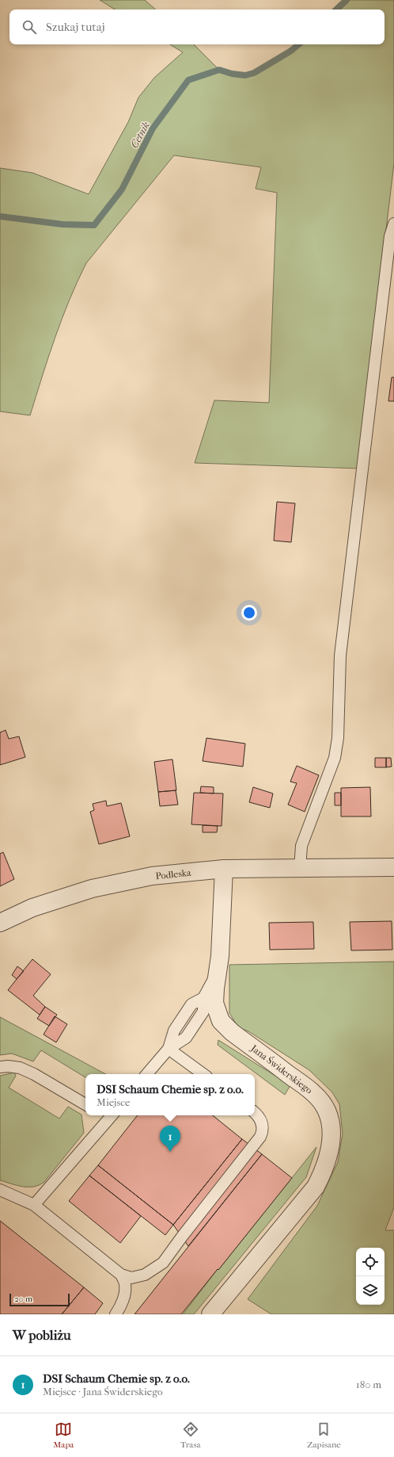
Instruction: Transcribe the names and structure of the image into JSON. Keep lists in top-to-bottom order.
{
  "streets": {
    "street": ["Podleska", "Jana Świderskiego"]
  },
  "crossings": [
    ["Podleska", "Jana Świderskiego"]
  ],
  "water": ["Cetnik"],
  "scale_bar": "20 m",
  "page": {
    "search": "Szukaj tutaj",
    "popup": ["DSI Schaum Chemie sp. z o.o.", "Miejsce"],
    "pins": "1",
    "scale": "20 m",
    "heading": "W pobliżu",
    "list": [
      {
        "mark": "1",
        "name": "DSI Schaum Chemie sp. z o.o.",
        "note": "Miejsce · Jana Świderskiego",
        "value": "180 m"
      }
    ],
    "nav": ["Mapa", "Trasa", "Zapisane"]
  }
}
